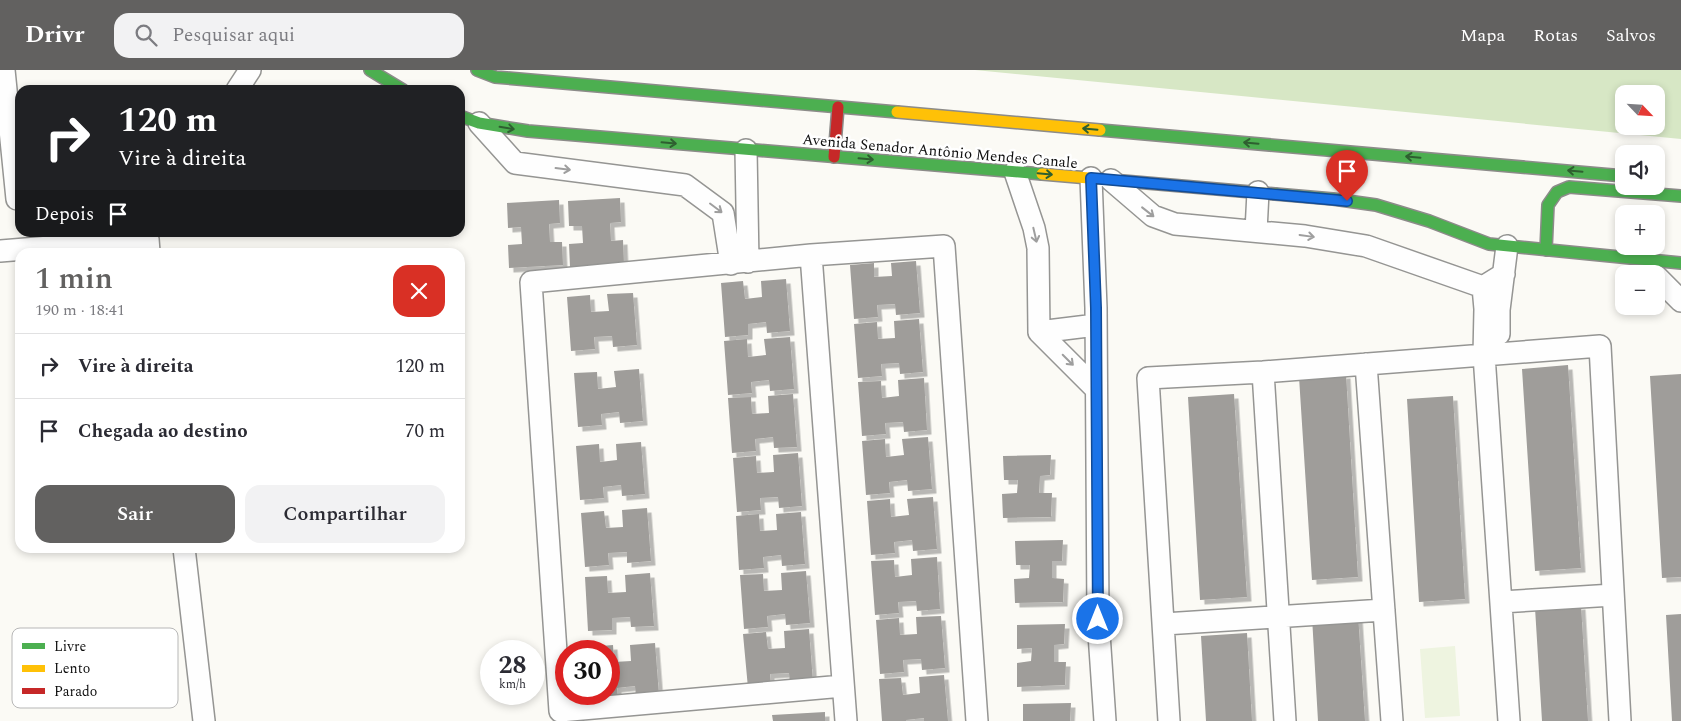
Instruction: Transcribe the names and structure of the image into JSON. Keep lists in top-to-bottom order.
{
  "streets": {
    "main road": ["Avenida Senador Antônio Mendes Canale"]
  },
  "legend": ["Livre", "Lento", "Parado"],
  "north": "bottom right",
  "page": {
    "header": "Drivr",
    "search": "Pesquisar aqui",
    "nav": ["Mapa", "Rotas", "Salvos"],
    "map_buttons": ["+", "−"],
    "turn": ["120 m", "Vire à direita"],
    "then": "Depois",
    "heading": ["1 min", "190 m · 18:41"],
    "list": [
      {
        "name": "Vire à direita",
        "value": "120 m"
      },
      {
        "name": "Chegada ao destino",
        "value": "70 m"
      }
    ],
    "buttons": ["Sair", "Compartilhar"],
    "speed": "28 km/h",
    "limit": "30"
  }
}
